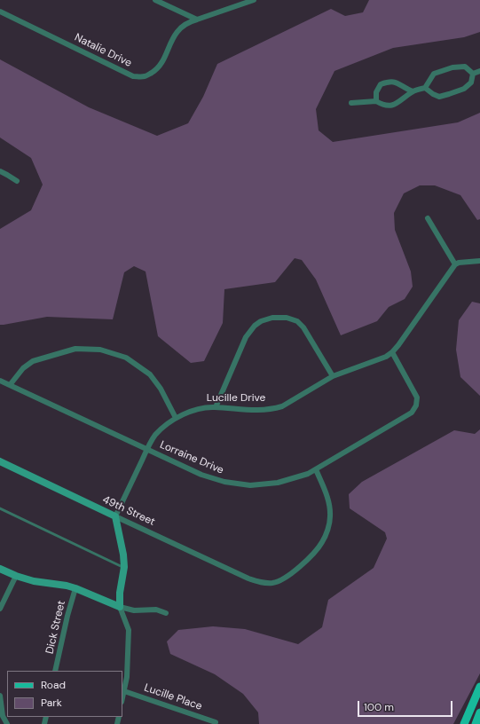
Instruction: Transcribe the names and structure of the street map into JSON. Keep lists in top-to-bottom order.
{
  "streets": {
    "street": [
      "Natalie Drive",
      "Lucille Drive",
      "Lorraine Drive",
      "49th Street",
      "Dick Street",
      "Lucille Place"
    ]
  },
  "crossings": [
    ["Lucille Drive", "Lorraine Drive"],
    ["Lucille Drive", "49th Street"],
    ["Lorraine Drive", "49th Street"]
  ],
  "legend": ["Road", "Park"],
  "scale_bar": "100 m"
}
